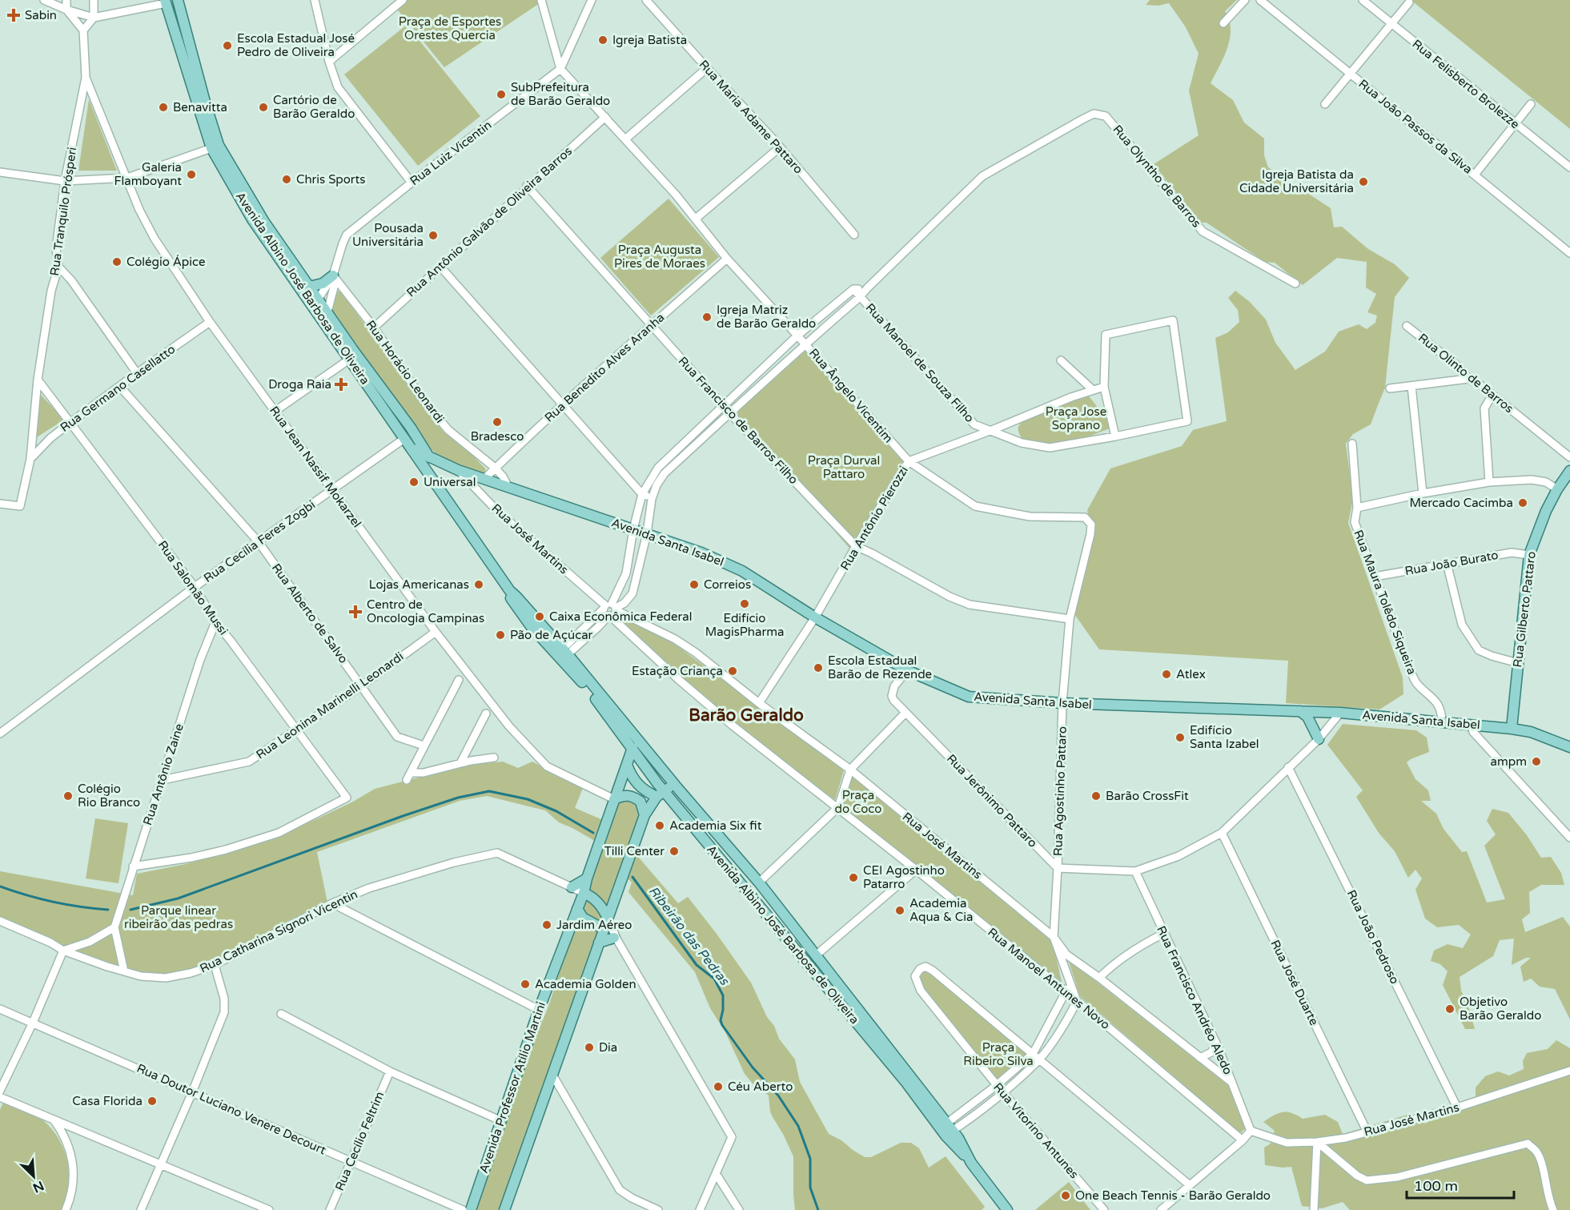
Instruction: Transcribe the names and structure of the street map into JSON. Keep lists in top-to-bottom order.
{
  "streets": {
    "main road": [
      "Avenida Albino José Barbosa de Oliveira",
      "Avenida Santa Isabel",
      "Rua Gilberto Pattaro",
      "Avenida Professor Atílio Martini"
    ],
    "street": [
      "Rua Felisberto Brolezze",
      "Rua Maria Adame Pattaro",
      "Rua João Passos da Silva",
      "Rua Luiz Vicentin",
      "Rua Olyntho de Barros",
      "Rua Tranquilo Prósperi",
      "Rua Antônio Galvão de Oliveira Barros",
      "Rua Manoel de Souza Filho",
      "Rua Benedito Alves Aranha",
      "Rua Horácio Leonardi",
      "Rua Olinto de Barros",
      "Rua Germano Casellatto",
      "Rua Ângelo Vicentim",
      "Rua Francisco de Barros Filho",
      "Rua Jean Nassif Mokarzel",
      "Rua Antônio Pierozzi",
      "Rua José Martins",
      "Rua Cecília Feres Zogbi",
      "Rua João Burato",
      "Rua Salomão Mussi",
      "Rua Maura Tolêdo Siqueira",
      "Rua Alberto de Salvo",
      "Rua Leonina Marinelli Leonardi",
      "Rua Antônio Zaine",
      "Rua Agostinho Pattaro",
      "Rua Jerônimo Pattaro",
      "Rua Catharina Signori Vicentin",
      "Rua João Pedroso",
      "Rua Manoel Antunes Novo",
      "Rua José Duarte",
      "Rua Francisco Andréo Aledo",
      "Rua Doutor Luciano Venere Decourt",
      "Rua Vitorino Antunes",
      "Rua Cecílio Feltrim"
    ]
  },
  "crossings": [
    ["Rua Luiz Vicentin", "Avenida Albino José Barbosa de Oliveira"],
    ["Rua Luiz Vicentin", "Rua Horácio Leonardi"],
    ["Rua Luiz Vicentin", "Rua Ângelo Vicentim"],
    ["Rua Tranquilo Prósperi", "Rua Germano Casellatto"],
    ["Rua Tranquilo Prósperi", "Rua Jean Nassif Mokarzel"],
    ["Rua Tranquilo Prósperi", "Rua Salomão Mussi"],
    ["Rua Antônio Galvão de Oliveira Barros", "Rua Horácio Leonardi"],
    ["Rua Antônio Galvão de Oliveira Barros", "Rua Ângelo Vicentim"],
    ["Rua Antônio Galvão de Oliveira Barros", "Rua Francisco de Barros Filho"],
    ["Avenida Albino José Barbosa de Oliveira", "Rua Cecília Feres Zogbi"],
    ["Avenida Albino José Barbosa de Oliveira", "Avenida Santa Isabel"],
    ["Avenida Albino José Barbosa de Oliveira", "Avenida Professor Atílio Martini"],
    ["Rua Manoel de Souza Filho", "Rua Antônio Pierozzi"],
    ["Rua Benedito Alves Aranha", "Rua Horácio Leonardi"],
    ["Rua Benedito Alves Aranha", "Rua Ângelo Vicentim"],
    ["Rua Benedito Alves Aranha", "Rua Francisco de Barros Filho"],
    ["Rua Benedito Alves Aranha", "Avenida Santa Isabel"],
    ["Rua Horácio Leonardi", "Avenida Santa Isabel"],
    ["Rua Germano Casellatto", "Rua Jean Nassif Mokarzel"],
    ["Rua Germano Casellatto", "Rua Salomão Mussi"],
    ["Rua Germano Casellatto", "Rua Alberto de Salvo"],
    ["Rua Ângelo Vicentim", "Rua Antônio Pierozzi"],
    ["Rua Ângelo Vicentim", "Rua Agostinho Pattaro"],
    ["Rua Francisco de Barros Filho", "Rua Antônio Pierozzi"],
    ["Rua Francisco de Barros Filho", "Rua Agostinho Pattaro"],
    ["Rua Jean Nassif Mokarzel", "Rua Cecília Feres Zogbi"],
    ["Rua Jean Nassif Mokarzel", "Rua Leonina Marinelli Leonardi"],
    ["Rua Jean Nassif Mokarzel", "Avenida Professor Atílio Martini"],
    ["Rua Antônio Pierozzi", "Rua José Martins"],
    ["Rua Antônio Pierozzi", "Avenida Santa Isabel"],
    ["Rua José Martins", "Avenida Santa Isabel"],
    ["Rua José Martins", "Rua Agostinho Pattaro"],
    ["Rua José Martins", "Rua João Pedroso"],
    ["Rua José Martins", "Rua Manoel Antunes Novo"],
    ["Rua José Martins", "Rua José Duarte"],
    ["Rua José Martins", "Rua Francisco Andréo Aledo"],
    ["Rua Cecília Feres Zogbi", "Rua Salomão Mussi"],
    ["Rua Cecília Feres Zogbi", "Rua Alberto de Salvo"],
    ["Avenida Santa Isabel", "Rua Maura Tolêdo Siqueira"],
    ["Avenida Santa Isabel", "Rua Gilberto Pattaro"],
    ["Avenida Santa Isabel", "Rua Agostinho Pattaro"],
    ["Avenida Santa Isabel", "Rua Jerônimo Pattaro"],
    ["Rua João Burato", "Rua Maura Tolêdo Siqueira"],
    ["Rua João Burato", "Rua Gilberto Pattaro"],
    ["Rua Salomão Mussi", "Rua Leonina Marinelli Leonardi"],
    ["Rua Salomão Mussi", "Rua Antônio Zaine"],
    ["Rua Alberto de Salvo", "Rua Leonina Marinelli Leonardi"],
    ["Rua Leonina Marinelli Leonardi", "Rua Antônio Zaine"],
    ["Rua Antônio Zaine", "Rua Catharina Signori Vicentin"],
    ["Rua Agostinho Pattaro", "Rua Jerônimo Pattaro"],
    ["Rua Agostinho Pattaro", "Rua Manoel Antunes Novo"],
    ["Rua Catharina Signori Vicentin", "Avenida Professor Atílio Martini"],
    ["Rua Doutor Luciano Venere Decourt", "Rua Cecílio Feltrim"]
  ],
  "districts": ["Barão Geraldo"],
  "water": ["Ribeirão das Pedras"],
  "parks": [
    "Praça de Esportes Orestes Quercia",
    "Praça Augusta Pires de Moraes",
    "Praça Jose Soprano",
    "Praça Durval Pattaro",
    "Praça do Coco",
    "Parque linear ribeirão das pedras",
    "Praça Ribeiro Silva"
  ],
  "places": {
    "health": ["Sabin", "Droga Raia", "Centro de Oncologia Campinas"],
    "other": [
      "Igreja Batista",
      "Escola Estadual José Pedro de Oliveira",
      "SubPrefeitura de Barão Geraldo",
      "Benavitta",
      "Cartório de Barão Geraldo",
      "Galeria Flamboyant",
      "Chris Sports",
      "Igreja Batista da Cidade Universitária",
      "Pousada Universitária",
      "Colégio Ápice",
      "Igreja Matriz de Barão Geraldo",
      "Bradesco",
      "Universal",
      "Mercado Cacimba",
      "Lojas Americanas",
      "Correios",
      "Edifício MagisPharma",
      "Caixa Econômica Federal",
      "Pão de Açúcar",
      "Escola Estadual Barão de Rezende",
      "Estação Criança",
      "Atlex",
      "Edifício Santa Izabel",
      "ampm",
      "Colégio Rio Branco",
      "Barão CrossFit",
      "Academia Six fit",
      "Tilli Center",
      "CEI Agostinho Patarro",
      "Academia Aqua & Cia",
      "Jardim Aéreo",
      "Academia Golden",
      "Objetivo Barão Geraldo",
      "Dia",
      "Céu Aberto",
      "Casa Florida",
      "One Beach Tennis - Barão Geraldo"
    ]
  },
  "scale_bar": "100 m",
  "north": "bottom right"
}
